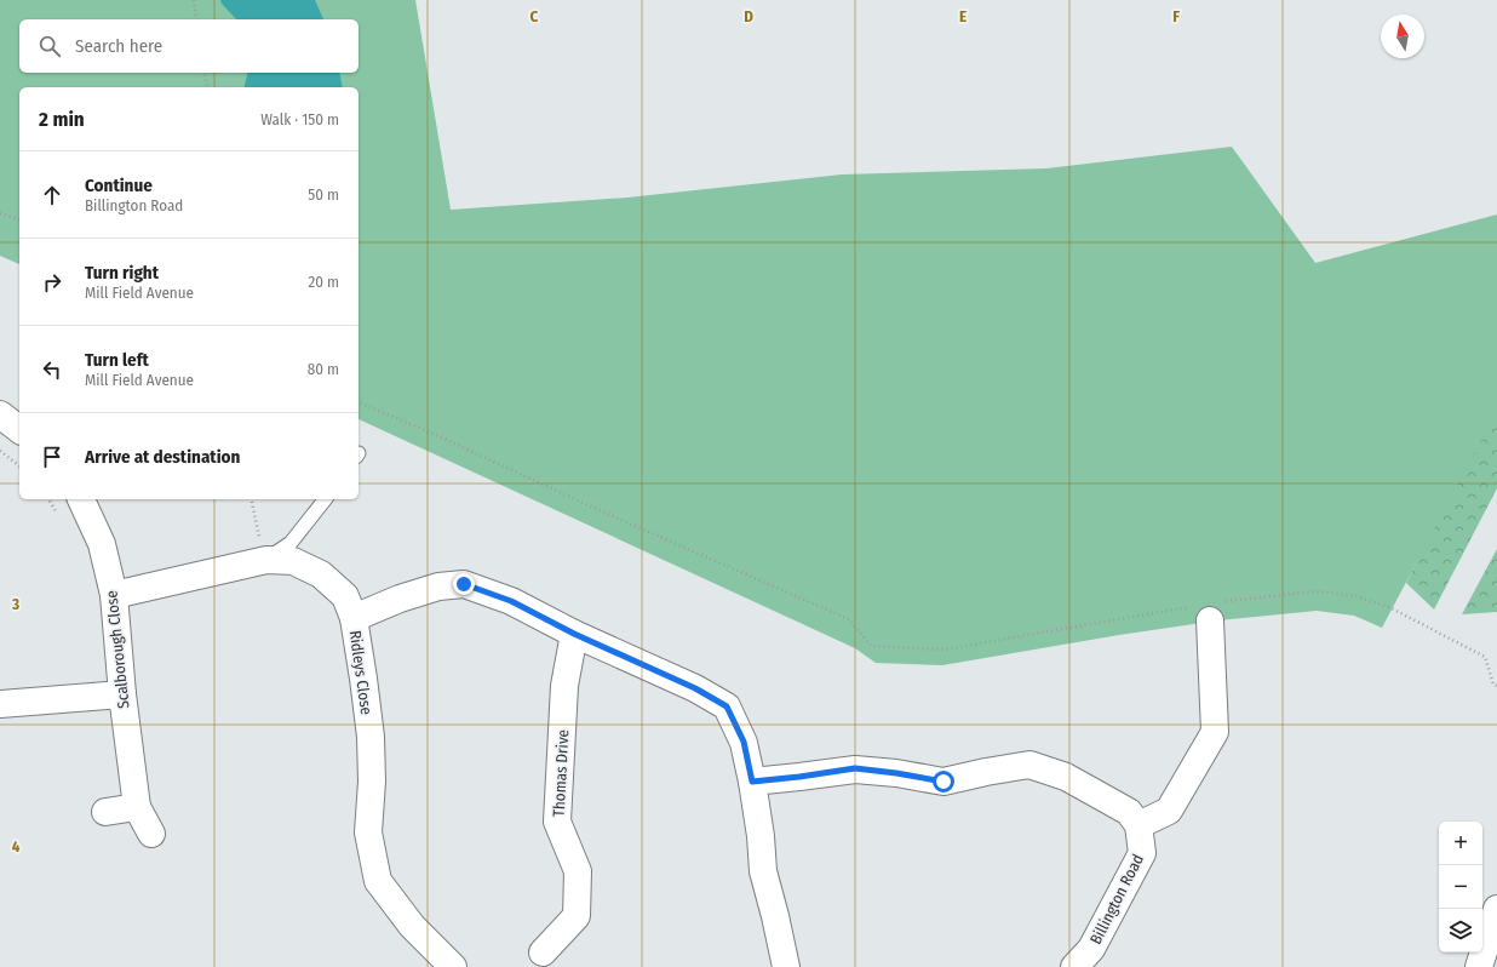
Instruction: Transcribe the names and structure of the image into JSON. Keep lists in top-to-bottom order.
{
  "streets": {
    "street": [
      "Scalborough Close",
      "Ridleys Close",
      "Thomas Drive",
      "Billington Road"
    ]
  },
  "crossings": [
    ["Scalborough Close", "Ridleys Close"]
  ],
  "north": "top",
  "page": {
    "search": "Search here",
    "heading": ["2 min", "Walk · 150 m"],
    "list": [
      ["Continue", "Billington Road", "50 m"],
      ["Turn right", "Mill Field Avenue", "20 m"],
      ["Turn left", "Mill Field Avenue", "80 m"],
      "Arrive at destination"
    ],
    "map_buttons": ["+", "−"]
  },
  "grid": {
    "columns": [
      "C",
      "D",
      "E",
      "F"
    ],
    "rows": ["3", "4"]
  }
}
